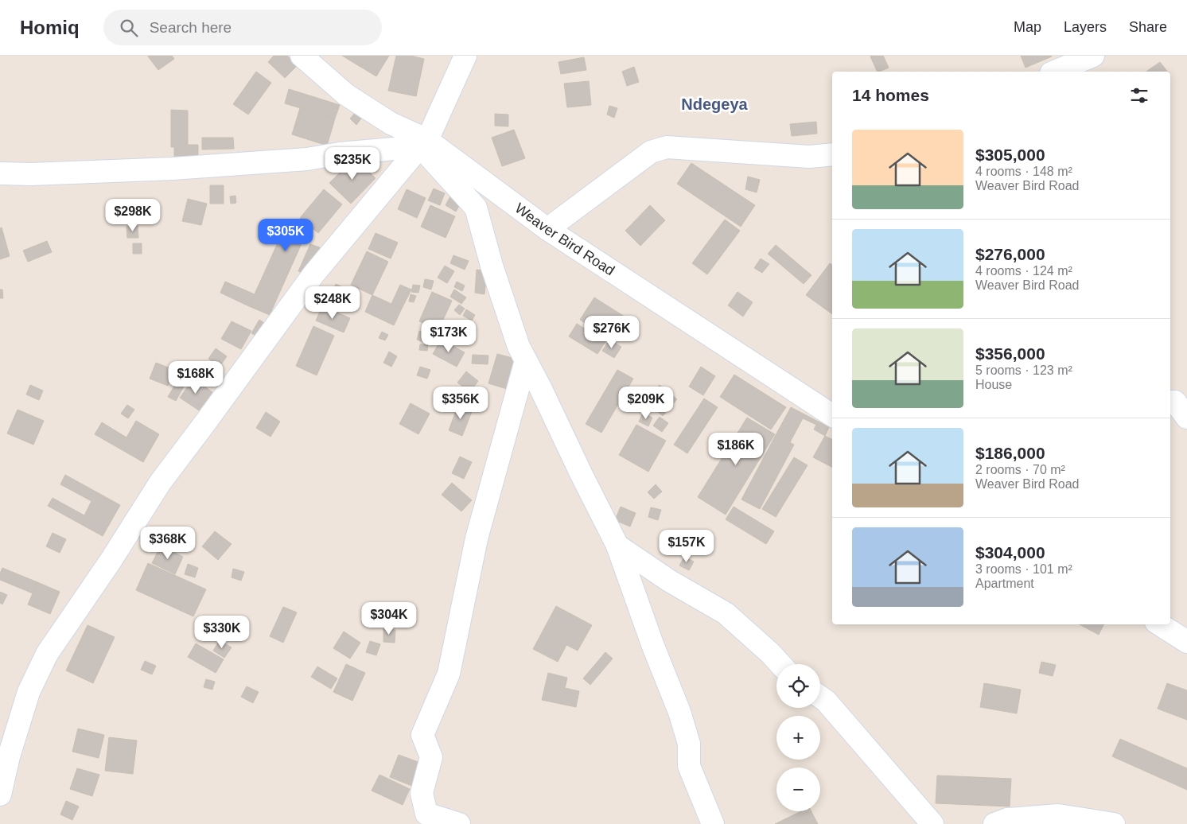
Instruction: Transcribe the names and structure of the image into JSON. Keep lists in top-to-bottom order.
{
  "streets": {
    "street": ["Weaver Bird Road"]
  },
  "districts": ["Ndegeya"],
  "page": {
    "header": "Homiq",
    "search": "Search here",
    "nav": ["Map", "Layers", "Share"],
    "heading": "14 homes",
    "list": [
      {
        "name": "$305,000",
        "note": "4 rooms · 148 m² · Weaver Bird Road"
      },
      {
        "name": "$276,000",
        "note": "4 rooms · 124 m² · Weaver Bird Road"
      },
      {
        "name": "$356,000",
        "note": "5 rooms · 123 m² · House"
      },
      {
        "name": "$186,000",
        "note": "2 rooms · 70 m² · Weaver Bird Road"
      },
      {
        "name": "$304,000",
        "note": "3 rooms · 101 m² · Apartment"
      }
    ],
    "price": [
      "$235K",
      "$298K",
      "$305K",
      "$248K",
      "$276K",
      "$173K",
      "$168K",
      "$356K",
      "$209K",
      "$186K",
      "$368K",
      "$157K",
      "$304K",
      "$330K"
    ],
    "map_buttons": ["+", "−"]
  }
}
